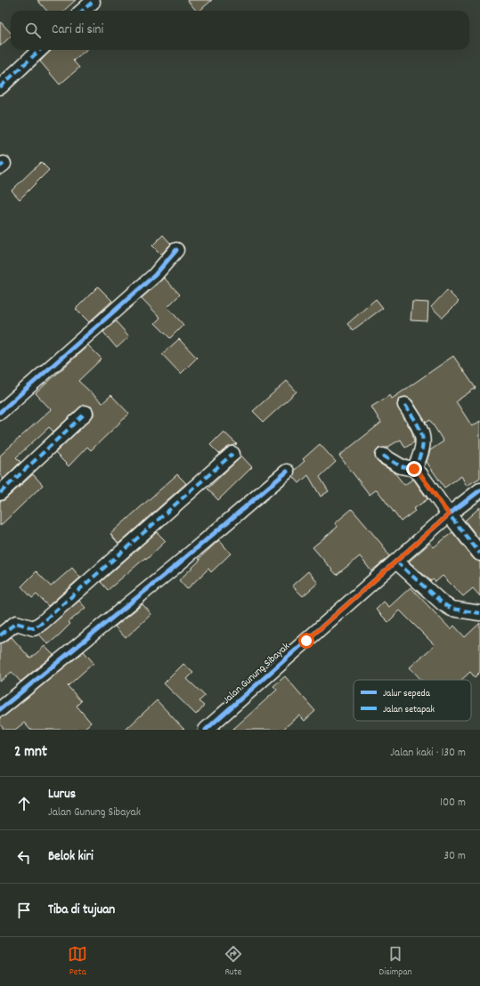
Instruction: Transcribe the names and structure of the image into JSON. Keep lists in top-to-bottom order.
{
  "streets": {
    "street": ["Jalan Gunung Sibayak"]
  },
  "legend": ["Jalur sepeda", "Jalan setapak"],
  "page": {
    "search": "Cari di sini",
    "heading": ["2 mnt", "Jalan kaki · 130 m"],
    "list": [
      ["Lurus", "Jalan Gunung Sibayak", "100 m"],
      ["Belok kiri", "30 m"],
      "Tiba di tujuan"
    ],
    "nav": ["Peta", "Rute", "Disimpan"]
  }
}
